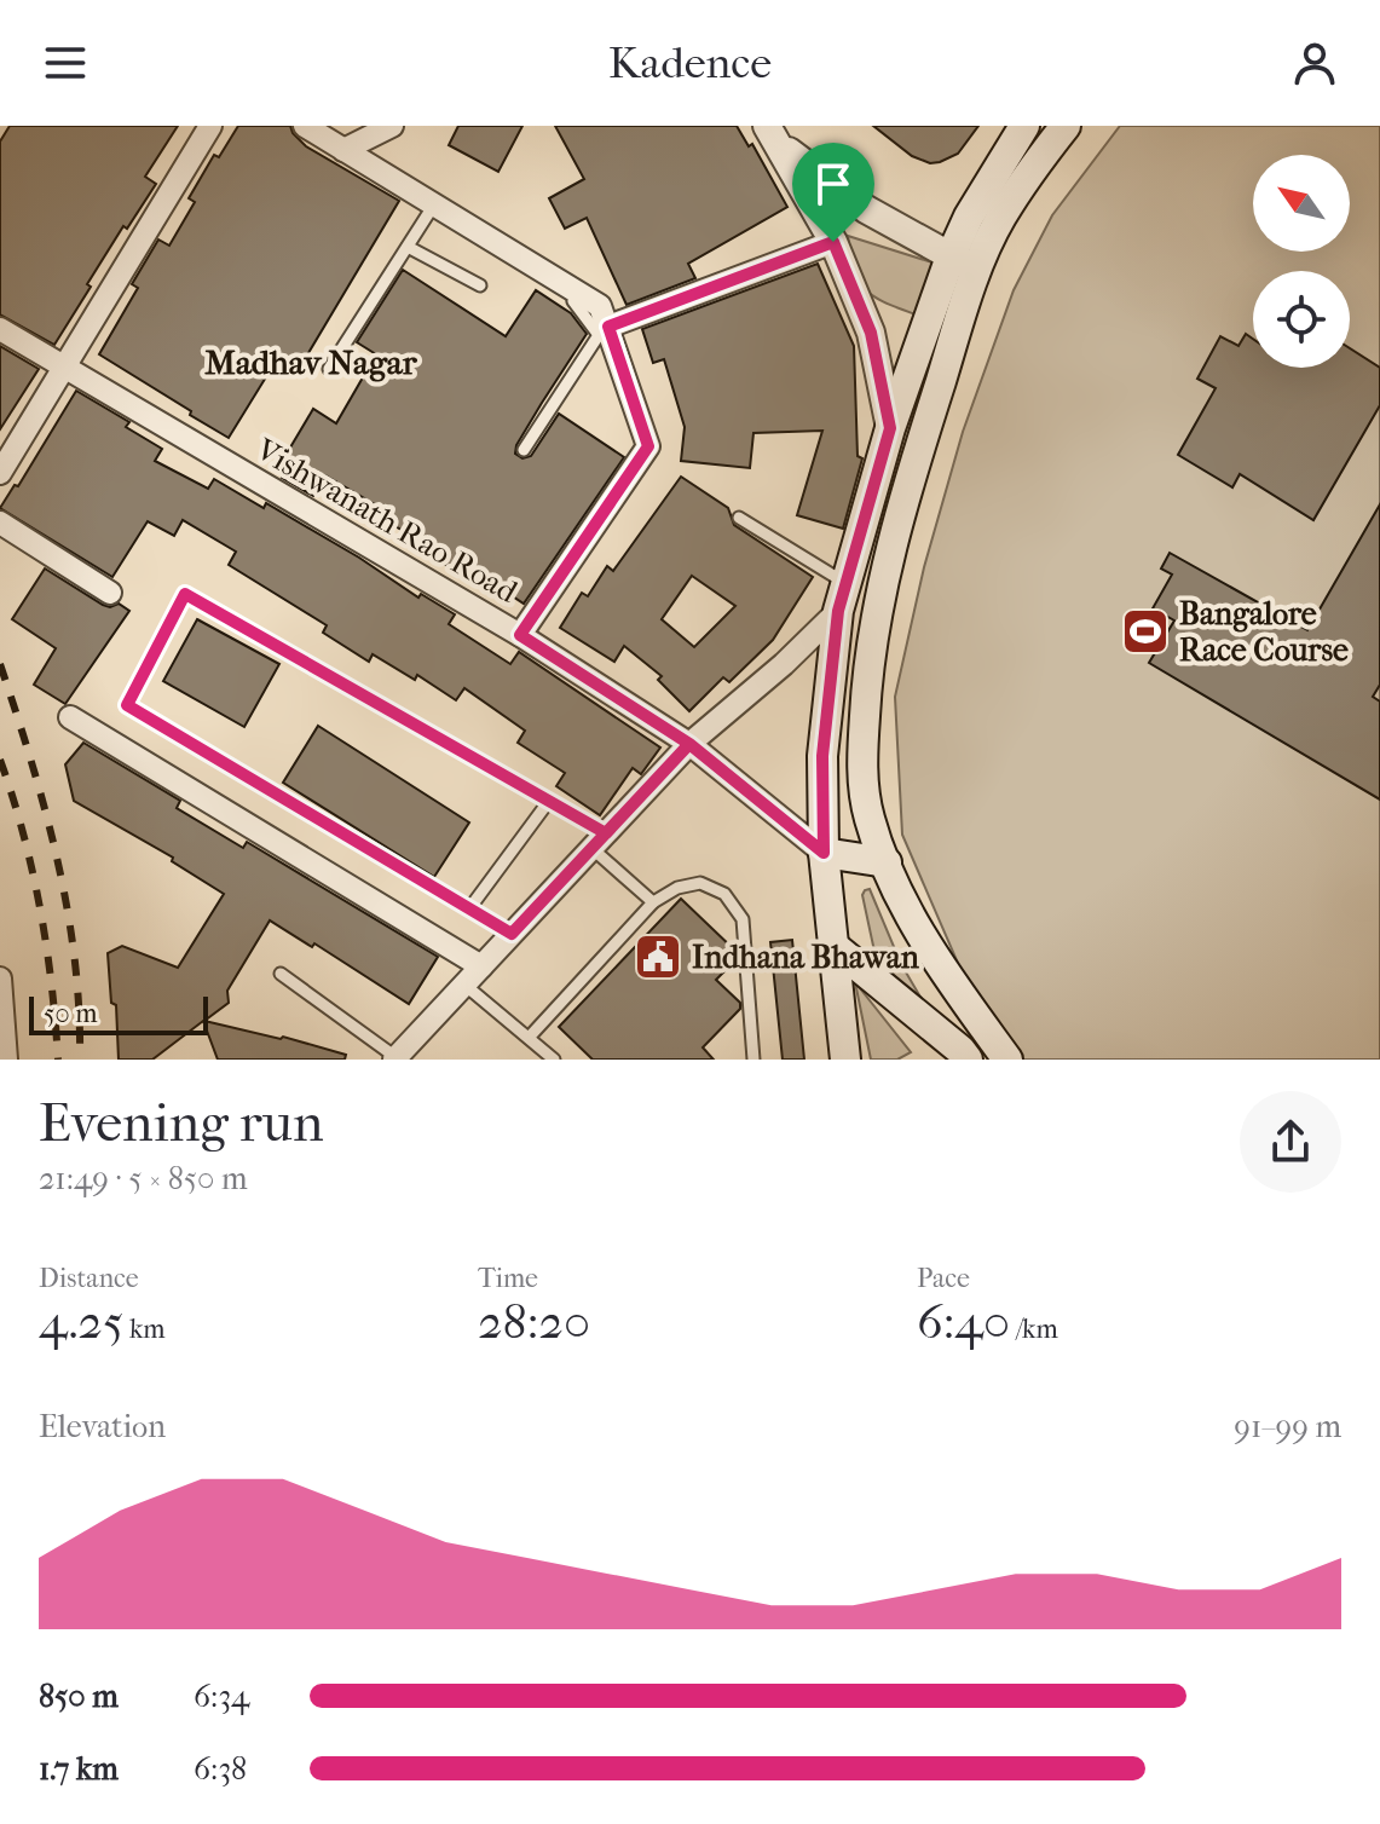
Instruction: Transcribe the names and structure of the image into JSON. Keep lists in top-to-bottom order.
{
  "streets": {
    "street": ["Vishwanath Rao Road"]
  },
  "districts": ["Madhav Nagar"],
  "places": {
    "sports": ["Bangalore Race Course"],
    "public building": ["Indhana Bhawan"]
  },
  "scale_bar": "50 m",
  "north": "top left",
  "page": {
    "header": "Kadence",
    "scale": "50 m",
    "heading": ["Evening run", "21:49 · 5 × 850 m"],
    "stats": [
      ["Distance", "4.25 km"],
      ["Time", "28:20"],
      ["Pace", "6:40 /km"]
    ],
    "chart": ["Elevation", "91–99 m"],
    "list": [
      {
        "name": "850 m",
        "note": "6:34"
      },
      {
        "name": "1.7 km",
        "note": "6:38"
      }
    ]
  }
}
